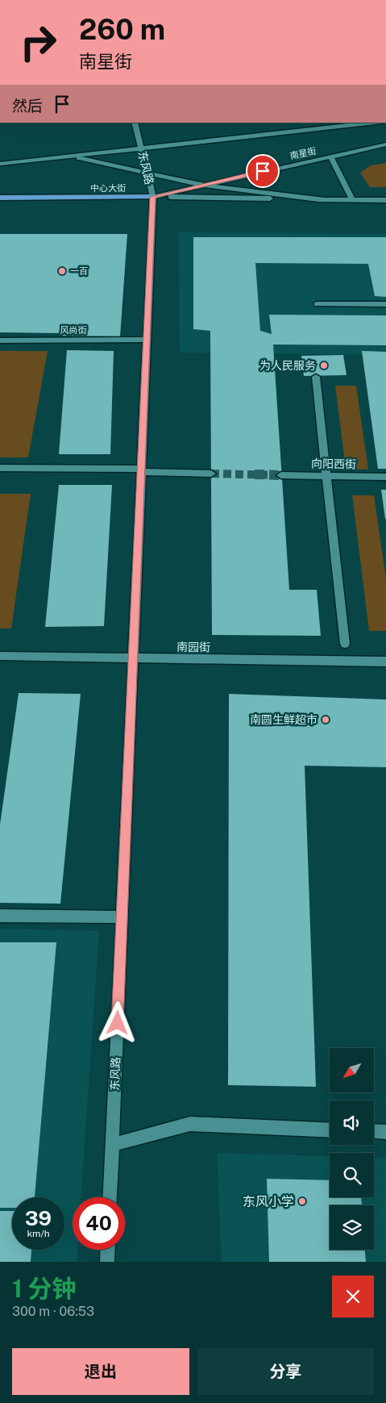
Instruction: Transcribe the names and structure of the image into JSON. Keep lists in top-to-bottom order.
{
  "streets": {
    "main road": ["中心大街"],
    "street": [
      "南星街",
      "东风路",
      "风尚街",
      "向阳西街",
      "南园街"
    ]
  },
  "crossings": [
    ["南星街", "东风路"],
    ["南星街", "中心大街"],
    ["东风路", "中心大街"],
    ["东风路", "风尚街"],
    ["东风路", "南园街"]
  ],
  "places": [
    "一百",
    "为人民服务",
    "南圆生鲜超市",
    "东风小学"
  ],
  "north": "bottom left",
  "page": {
    "turn": ["260 m", "南星街"],
    "then": "然后",
    "speed": "39 km/h",
    "limit": "40",
    "heading": ["1 分钟", "300 m · 06:53"],
    "buttons": ["退出", "分享"]
  }
}
